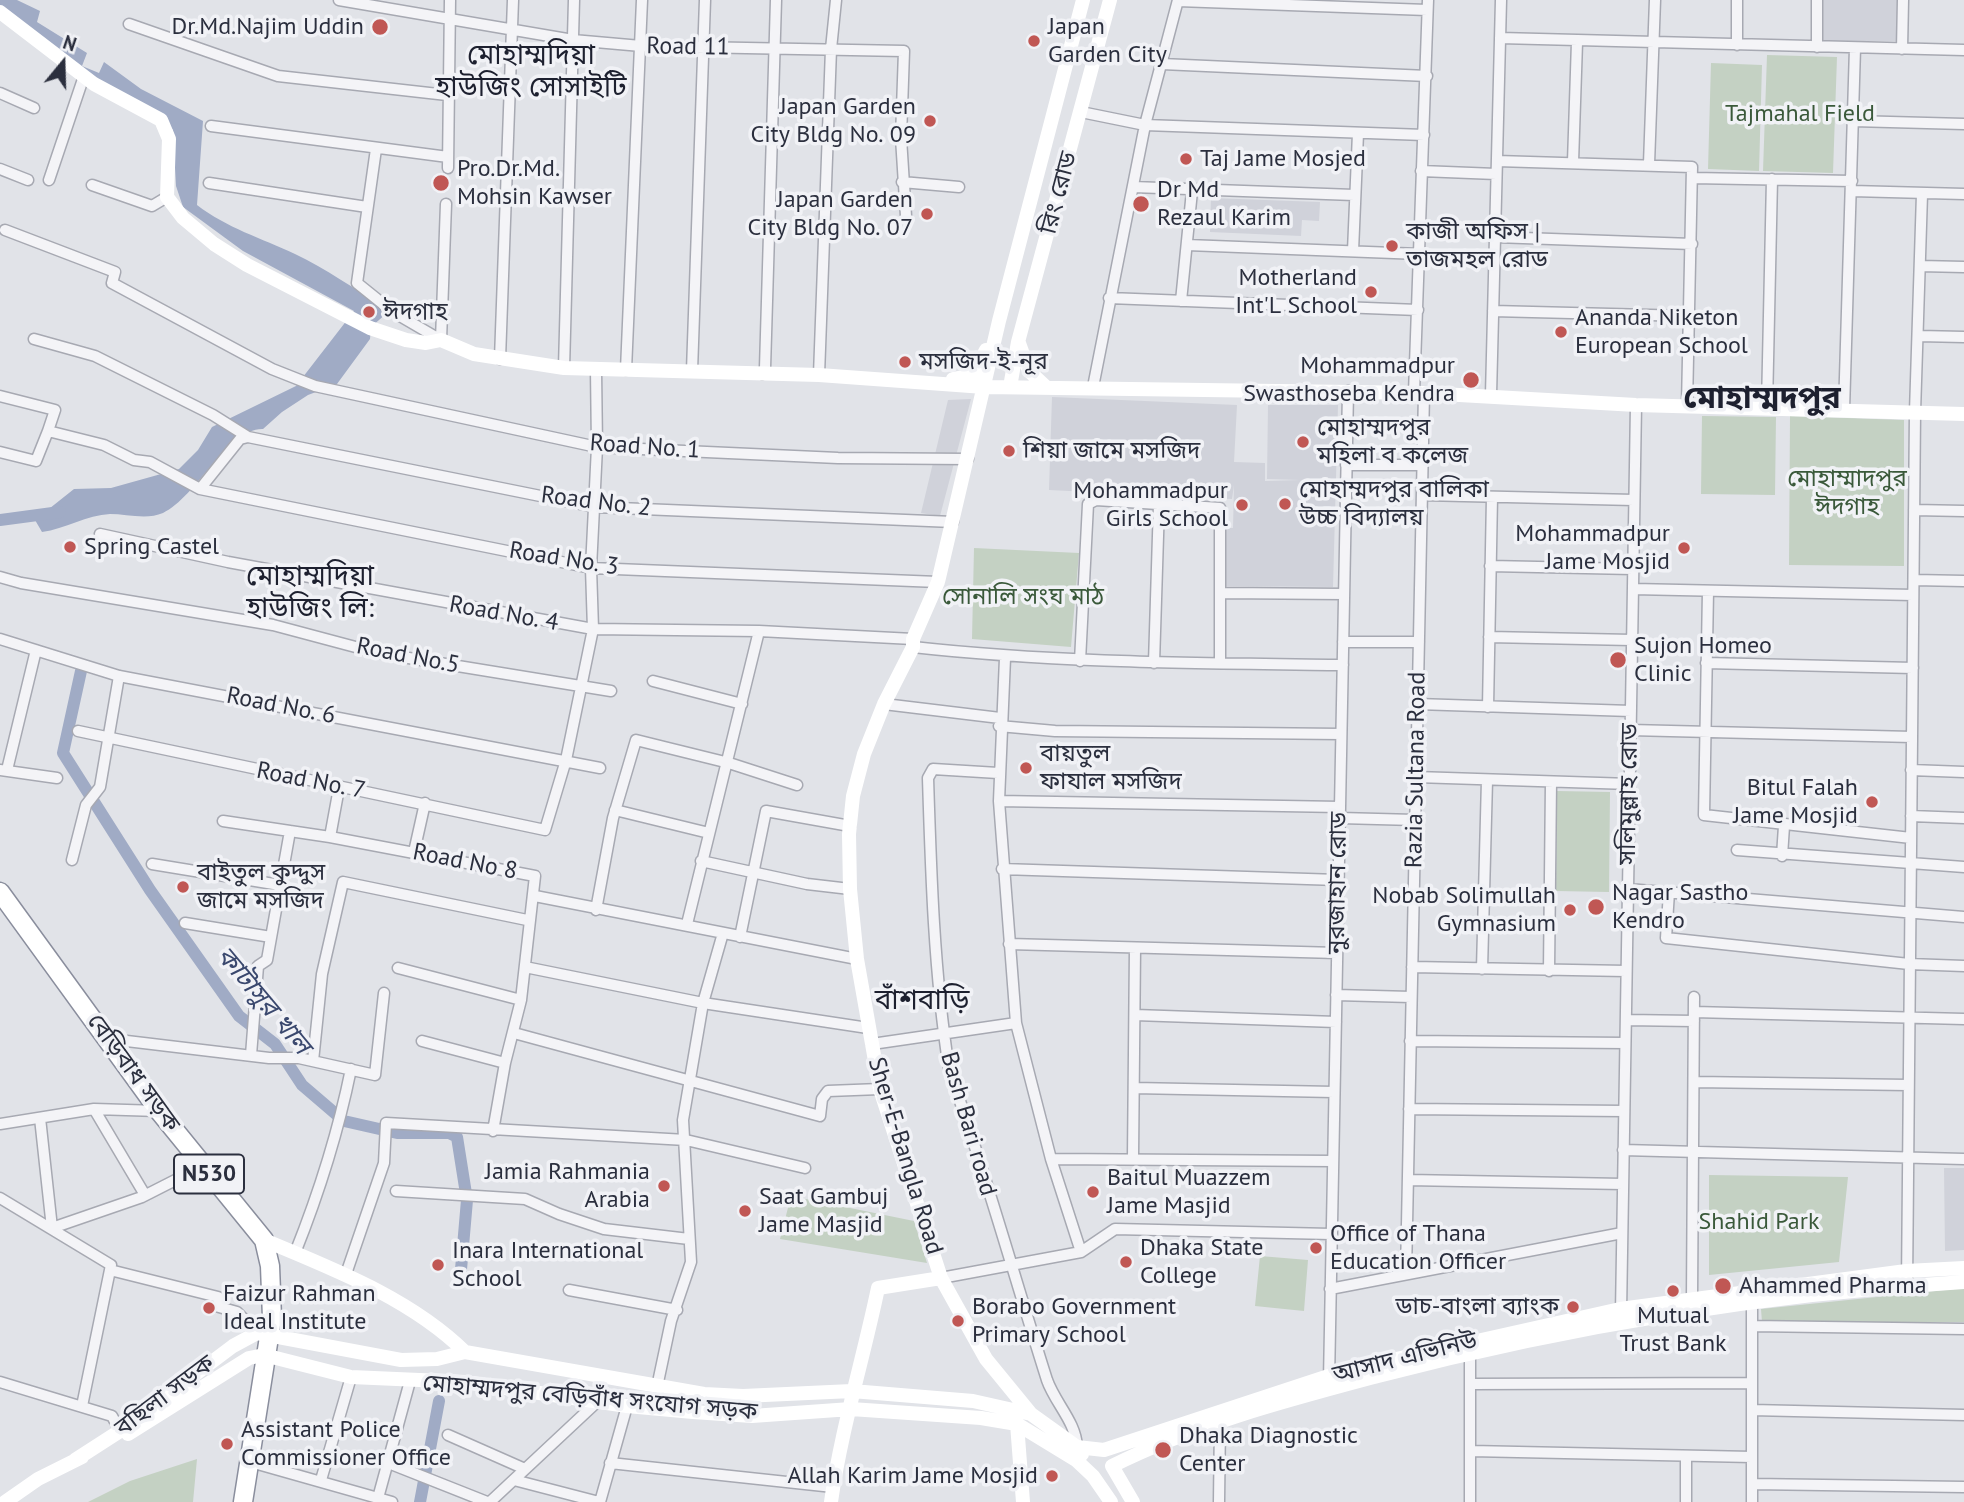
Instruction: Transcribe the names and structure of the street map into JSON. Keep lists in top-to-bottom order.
{
  "streets": {
    "highway": ["বেড়িবাধ সড়ক", "N530"],
    "main road": [
      "রিং রোড",
      "Sher-E-Bangla Road",
      "আসাদ এভিনিউ",
      "বছিলা সড়ক",
      "মোহাম্মদপুর বেড়িবাঁধ সংযোগ সড়ক"
    ],
    "street": [
      "Road 11",
      "Road No. 1",
      "Road No. 2",
      "Road No. 3",
      "Road No. 4",
      "Road No.5",
      "Road No. 6",
      "Razia Sultana Road",
      "Road No. 7",
      "সলিমুল্লাহ রোড",
      "Road No 8",
      "নুরজাহান রোড",
      "Bash Bari road"
    ]
  },
  "crossings": [
    ["রিং রোড", "Sher-E-Bangla Road"],
    ["Road No. 1", "Sher-E-Bangla Road"],
    ["Road No. 2", "Sher-E-Bangla Road"],
    ["Road No. 3", "Sher-E-Bangla Road"],
    ["Road No. 4", "নুরজাহান রোড"],
    ["Road No. 4", "Sher-E-Bangla Road"],
    ["Road No. 6", "Road No. 7"],
    ["সলিমুল্লাহ রোড", "আসাদ এভিনিউ"],
    ["নুরজাহান রোড", "আসাদ এভিনিউ"],
    ["Bash Bari road", "আসাদ এভিনিউ"],
    ["Bash Bari road", "মোহাম্মদপুর বেড়িবাঁধ সংযোগ সড়ক"],
    ["Sher-E-Bangla Road", "মোহাম্মদপুর বেড়িবাঁধ সংযোগ সড়ক"],
    ["আসাদ এভিনিউ", "মোহাম্মদপুর বেড়িবাঁধ সংযোগ সড়ক"],
    ["বছিলা সড়ক", "মোহাম্মদপুর বেড়িবাঁধ সংযোগ সড়ক"]
  ],
  "districts": [
    "মোহাম্মদিয়া হাউজিং সোসাইটি",
    "মোহাম্মদপুর",
    "মোহাম্মদিয়া হাউজিং লি:",
    "বাঁশবাড়ি"
  ],
  "water": ["কাটাসুর খাল"],
  "parks": [
    "Tajmahal Field",
    "মোহাম্মাদপুর ঈদগাহ",
    "সোনালি সংঘ মাঠ",
    "Shahid Park"
  ],
  "places": [
    "Dr.Md.Najim Uddin",
    "Japan Garden City",
    "Japan Garden City Bldg No. 09",
    "Taj Jame Mosjed",
    "Pro.Dr.Md. Mohsin Kawser",
    "Dr Md Rezaul Karim",
    "Japan Garden City Bldg No. 07",
    "কাজী অফিস | তাজমহল রোড",
    "Motherland Int'L School",
    "ঈদগাহ",
    "Ananda Niketon European School",
    "মসজিদ-ই-নূর",
    "Mohammadpur Swasthoseba Kendra",
    "মোহাম্মদপুর মহিলা ব কলেজ",
    "শিয়া জামে মসজিদ",
    "মোহাম্মদপুর বালিকা উচ্চ বিদ্যালয়",
    "Mohammadpur Girls School",
    "Spring Castel",
    "Mohammadpur Jame Mosjid",
    "Sujon Homeo Clinic",
    "বায়তুল ফাযাল মসজিদ",
    "Bitul Falah Jame Mosjid",
    "বাইতুল কুদ্দুস জামে মসজিদ",
    "Nagar Sastho Kendro",
    "Nobab Solimullah Gymnasium",
    "Jamia Rahmania Arabia",
    "Baitul Muazzem Jame Masjid",
    "Saat Gambuj Jame Masjid",
    "Office of Thana Education Officer",
    "Dhaka State College",
    "Inara International School",
    "Ahammed Pharma",
    "Mutual Trust Bank",
    "ডাচ-বাংলা ব্যাংক",
    "Faizur Rahman Ideal Institute",
    "Borabo Government Primary School",
    "Assistant Police Commissioner Office",
    "Dhaka Diagnostic Center",
    "Allah Karim Jame Mosjid"
  ],
  "north": "top"
}
